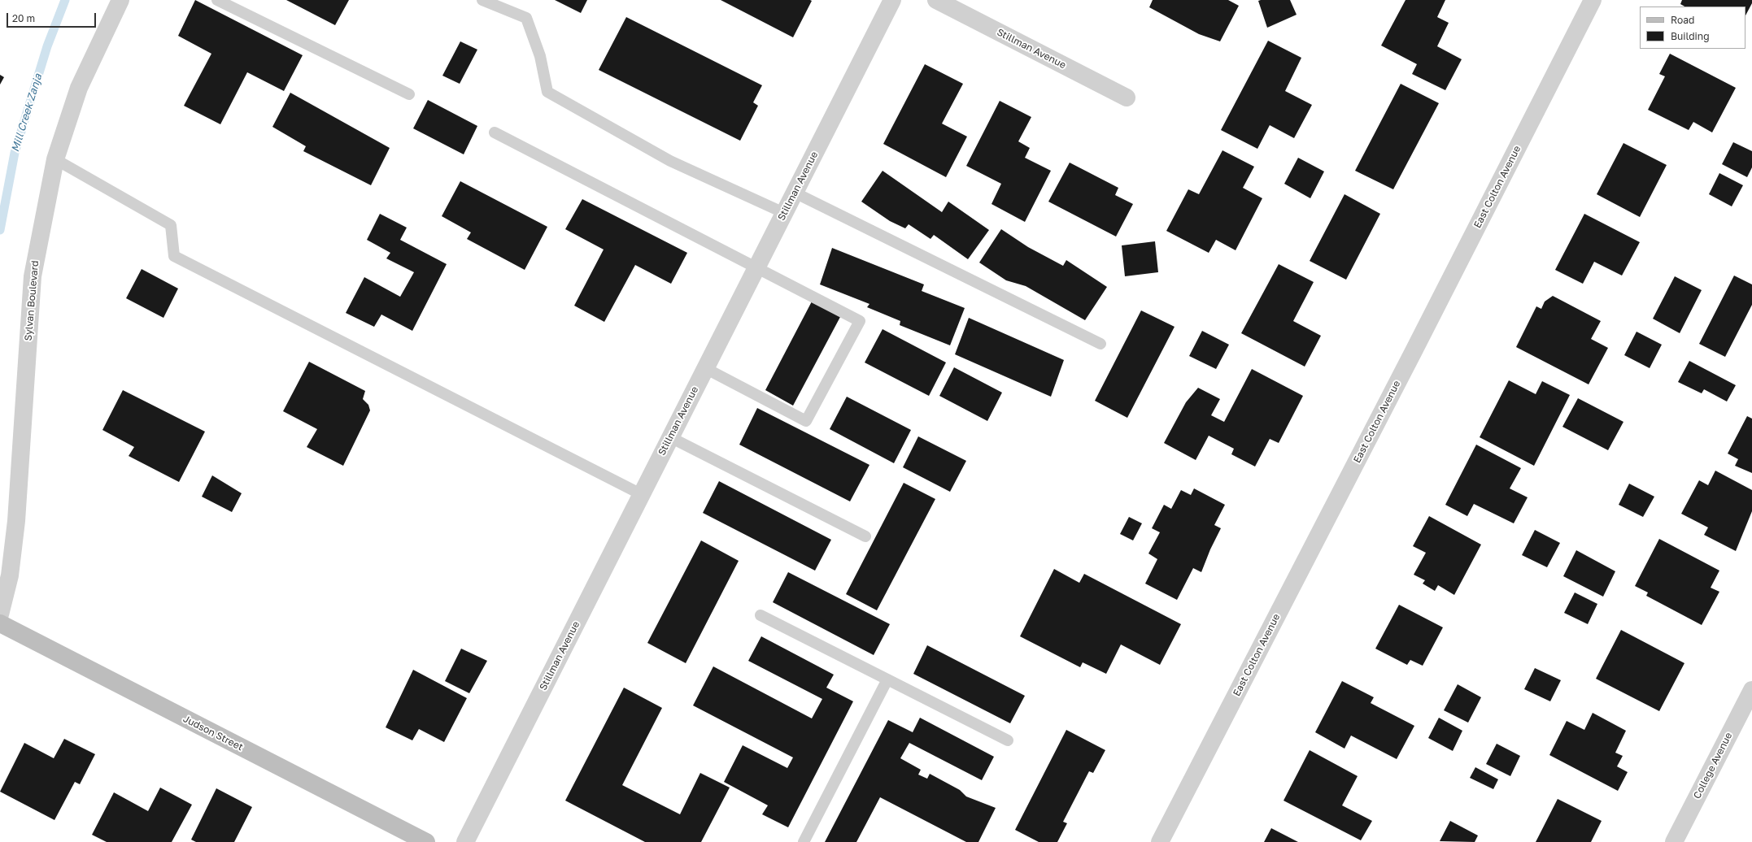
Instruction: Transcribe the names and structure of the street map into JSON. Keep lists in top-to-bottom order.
{
  "streets": {
    "main road": ["Judson Street"],
    "street": [
      "Stillman Avenue",
      "East Colton Avenue",
      "Sylvan Boulevard",
      "College Avenue"
    ]
  },
  "water": ["Mill Creek Zanja"],
  "legend": ["Road", "Building"],
  "scale_bar": "20 m"
}
